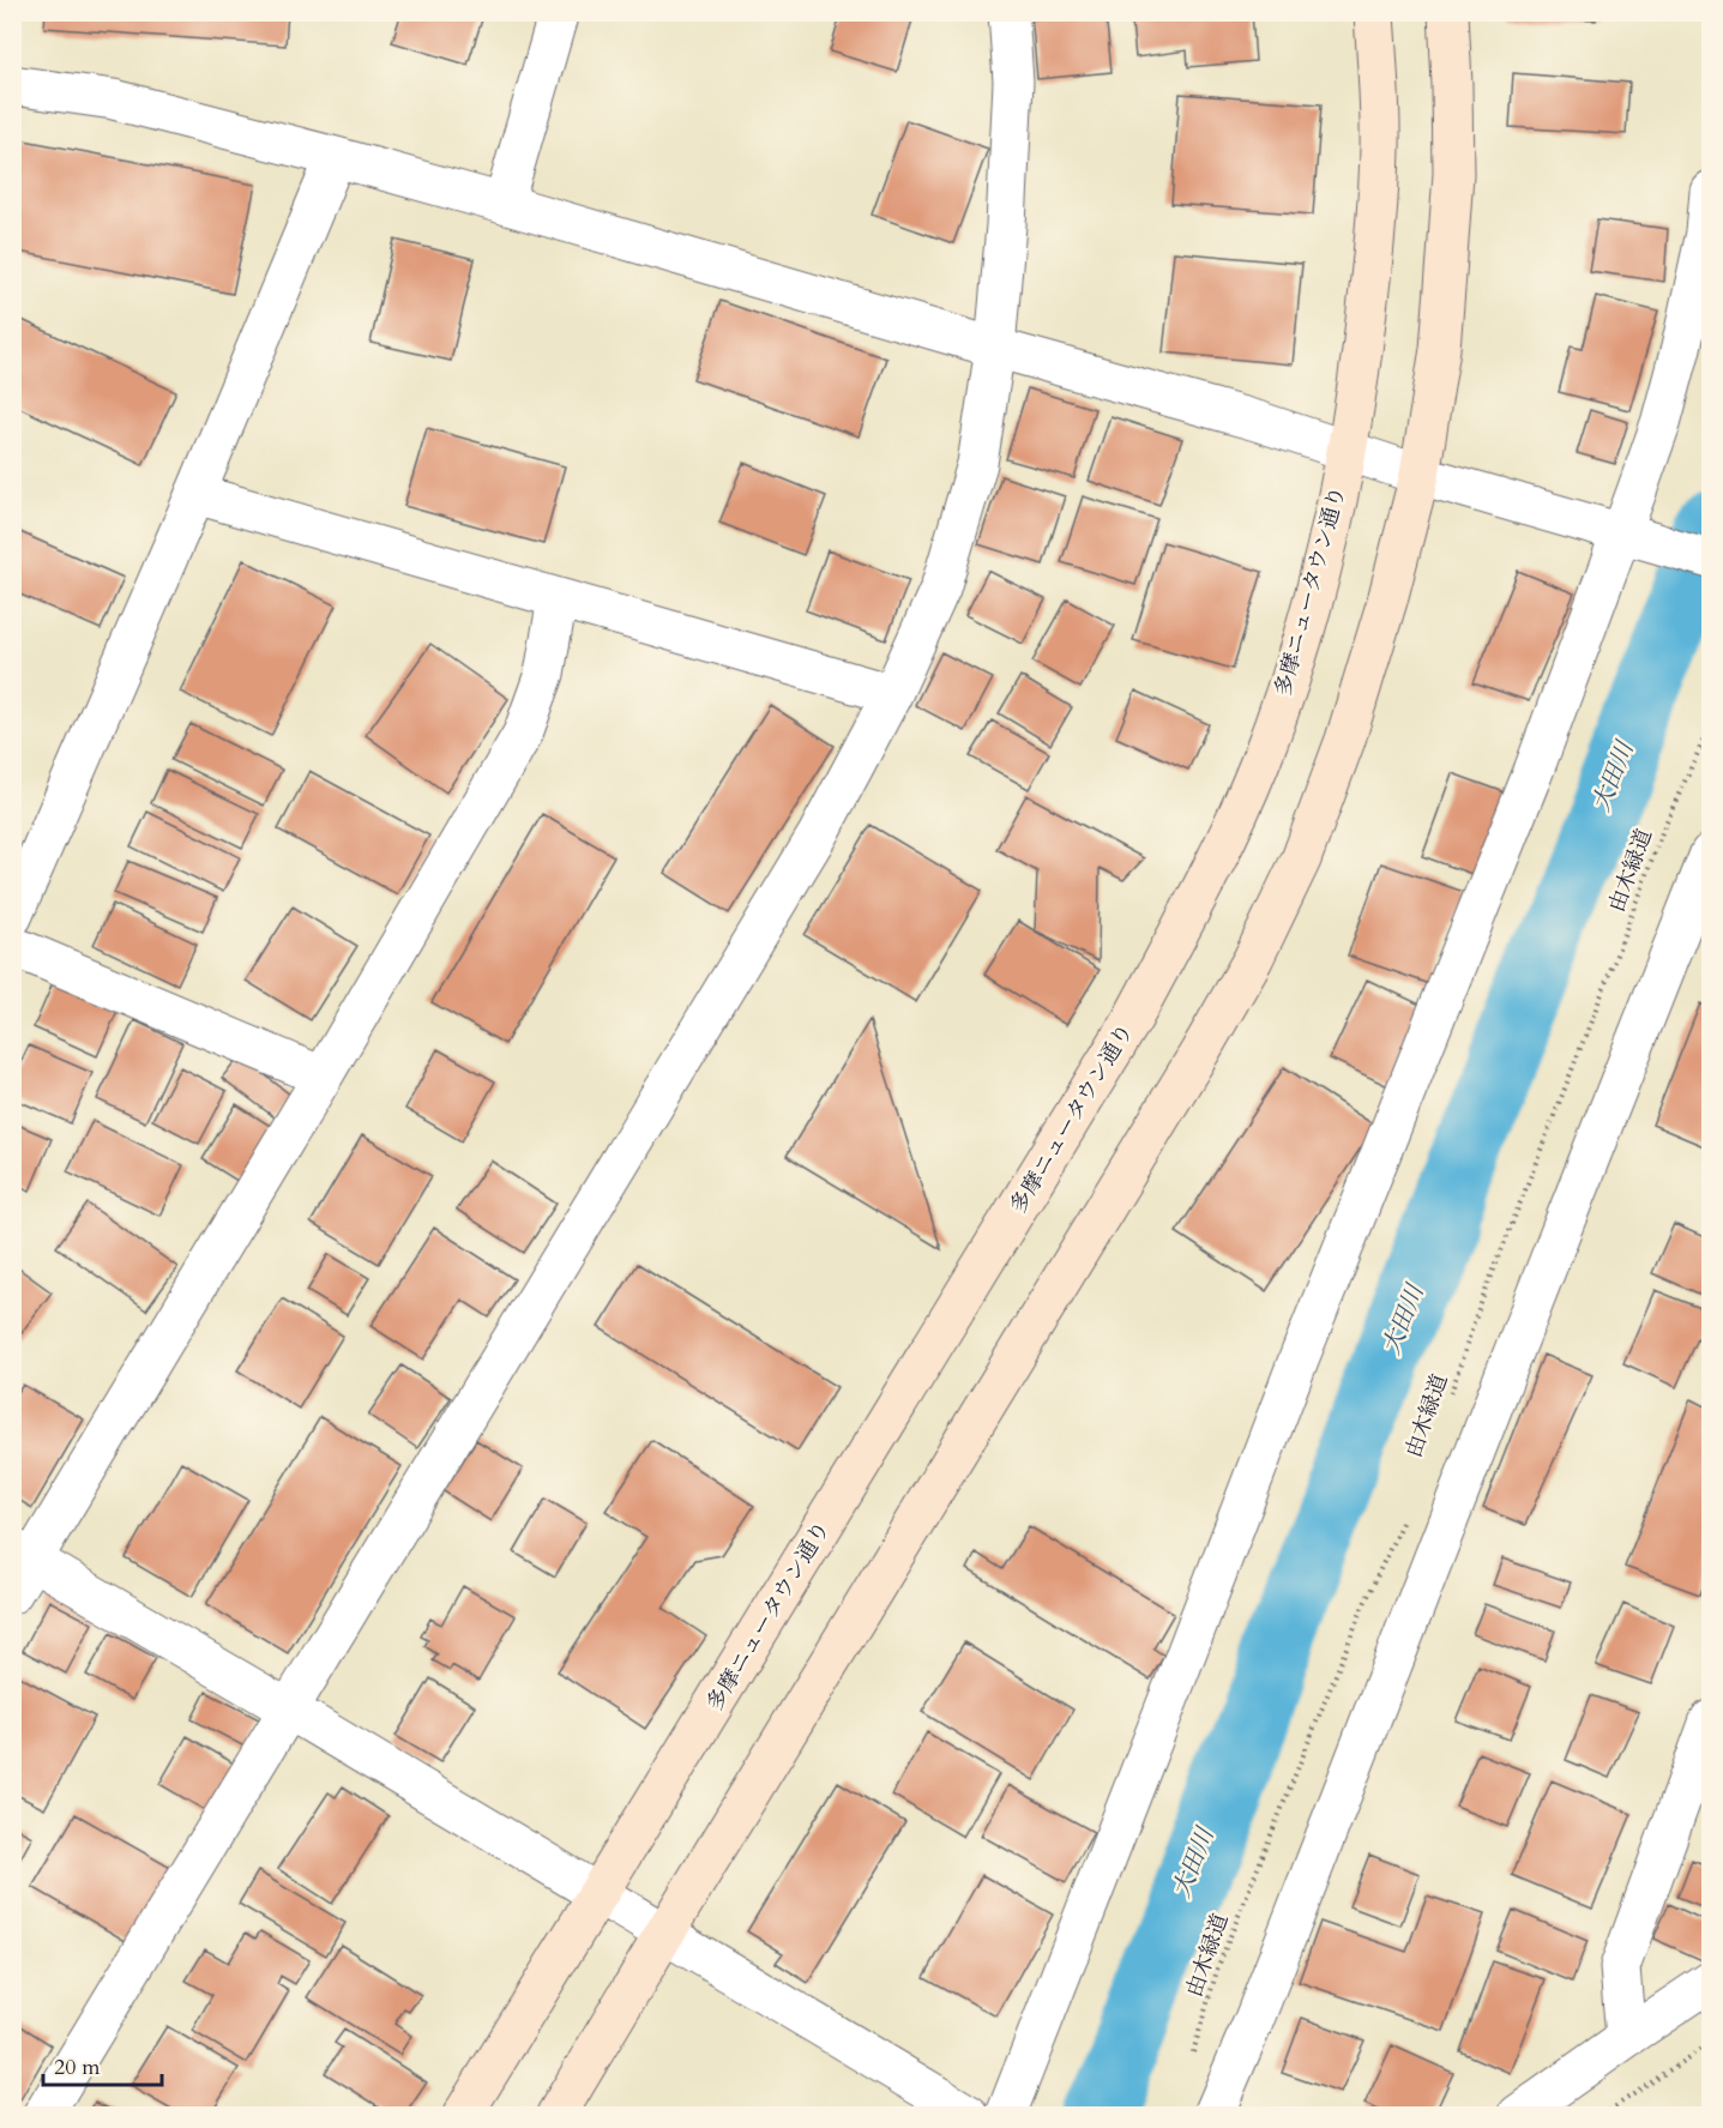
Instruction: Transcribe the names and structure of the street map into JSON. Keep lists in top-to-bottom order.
{
  "streets": {
    "main road": ["多摩ニュータウン通り"],
    "path": ["由木緑道"]
  },
  "water": ["大田川"],
  "scale_bar": "20 m"
}
